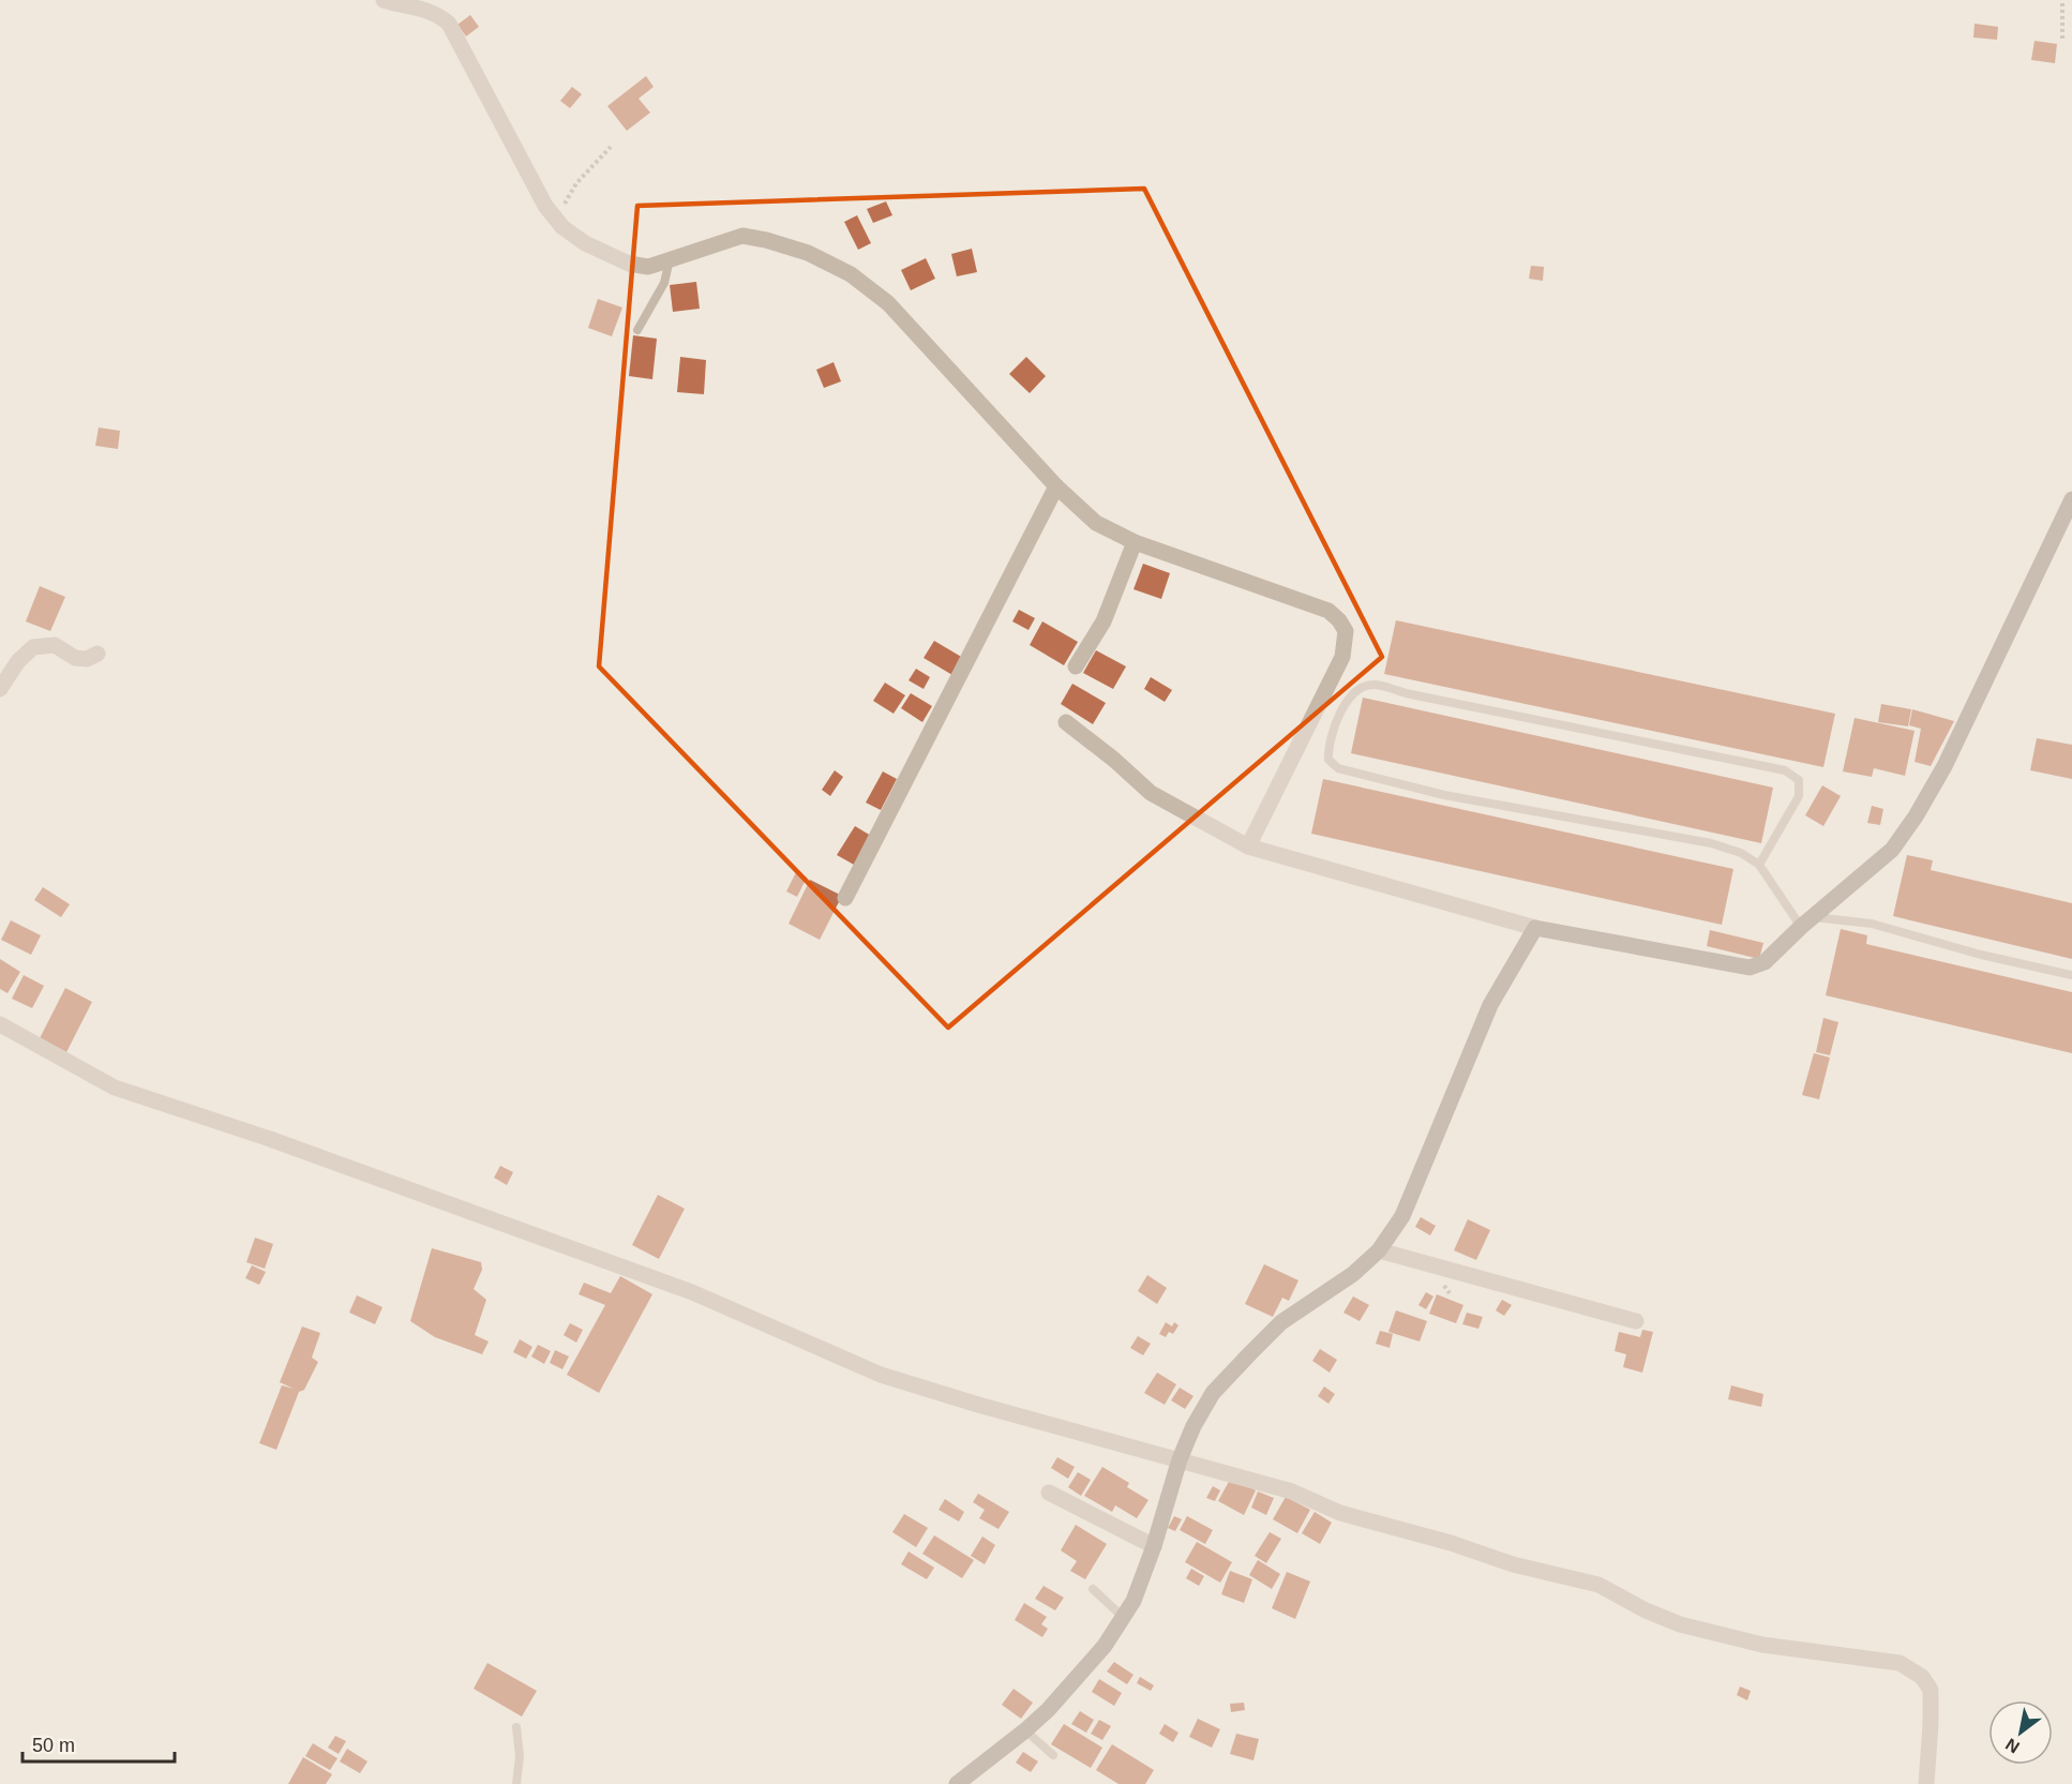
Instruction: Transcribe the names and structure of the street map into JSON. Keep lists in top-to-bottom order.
{
  "scale_bar": "50 m",
  "north": "bottom left"
}
